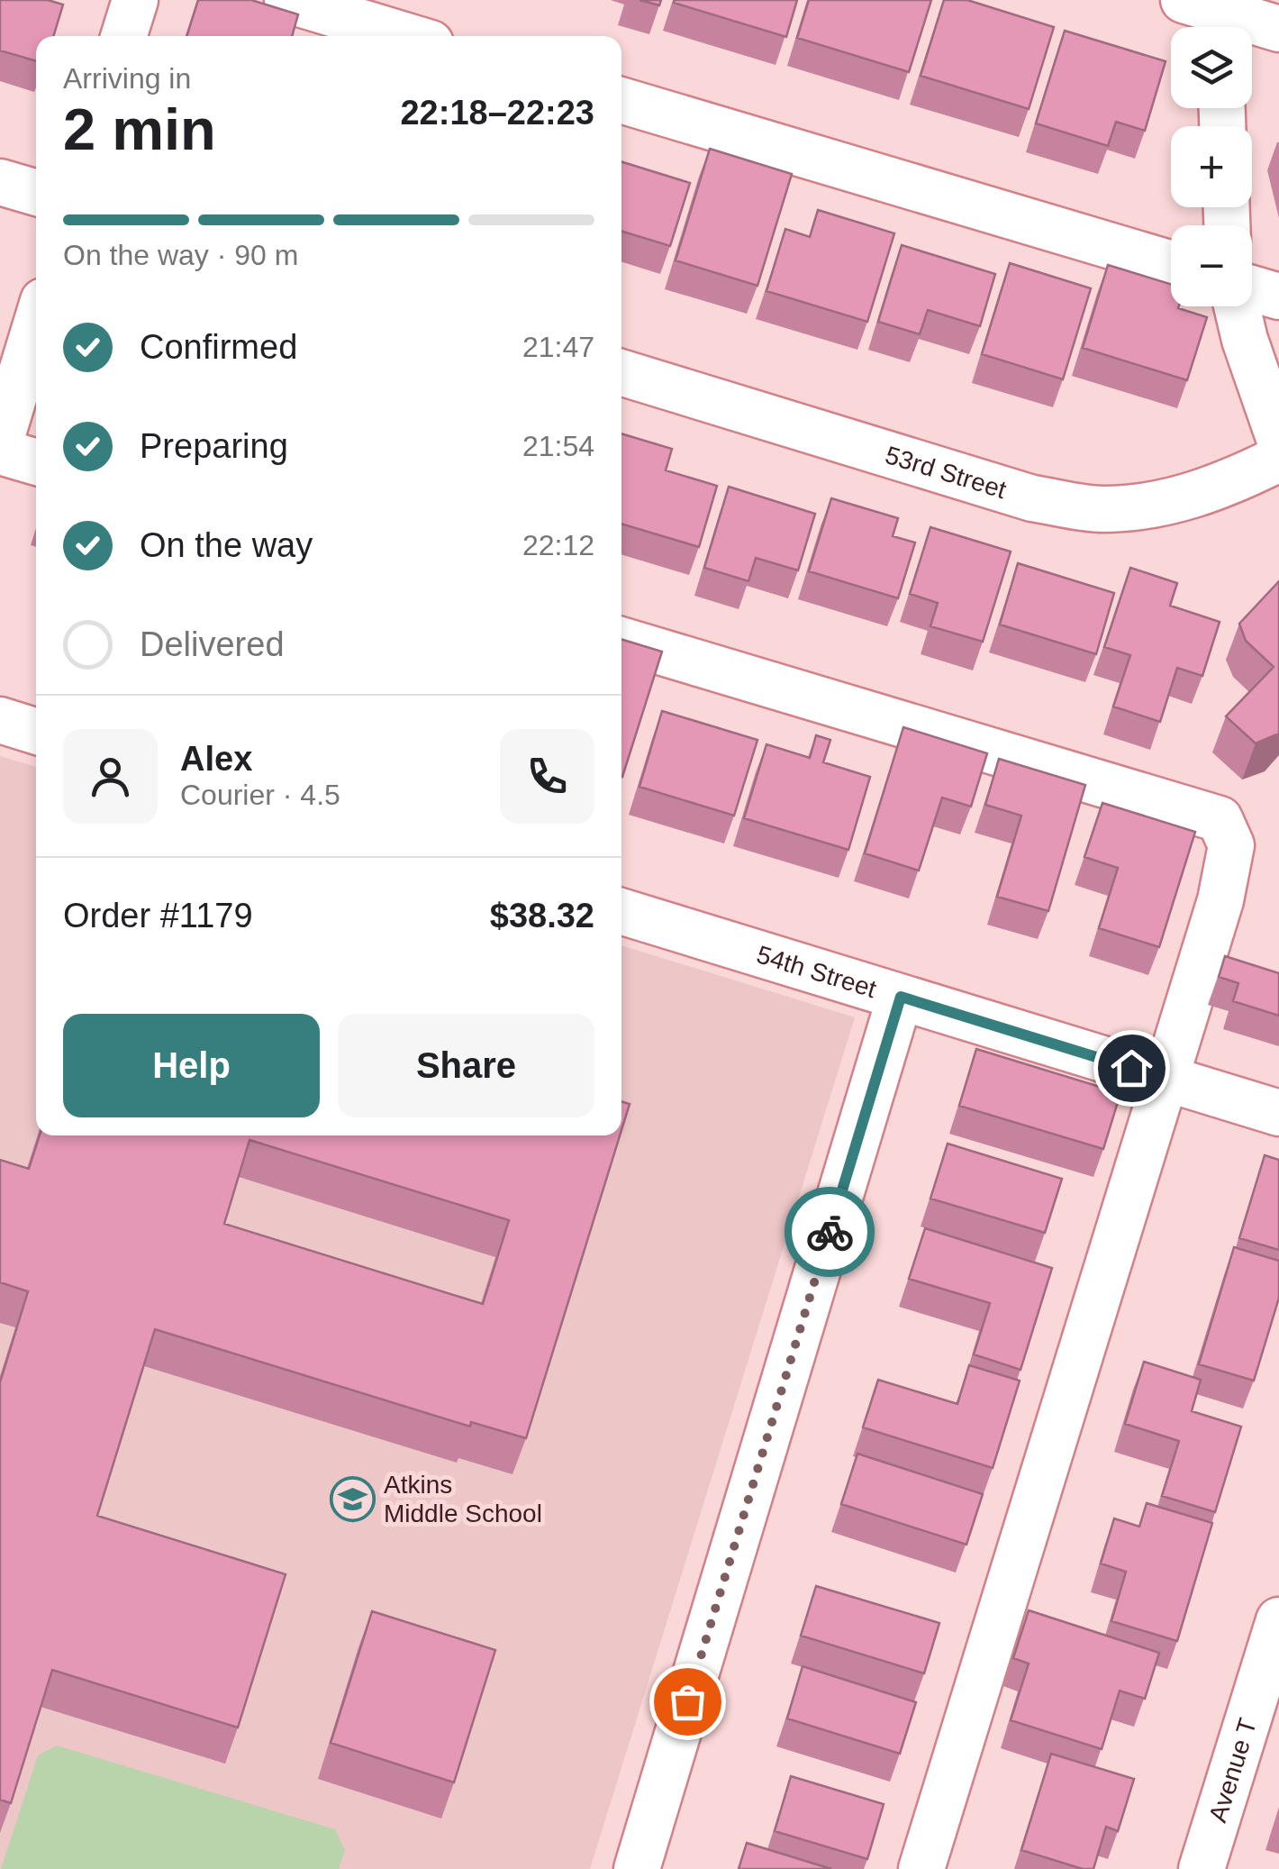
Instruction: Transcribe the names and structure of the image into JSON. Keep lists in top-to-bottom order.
{
  "streets": {
    "street": ["53rd Street", "54th Street", "Avenue T"]
  },
  "places": {
    "school or university": ["Atkins Middle School"]
  },
  "page": {
    "map_buttons": ["+", "−"],
    "heading": ["2 min", "Arriving in", "22:18–22:23"],
    "panel": [
      "Alex",
      "Courier · 4.5",
      "Order #1179",
      "$38.32"
    ],
    "bar": "On the way · 90 m",
    "list": [
      ["Confirmed", "21:47"],
      ["Preparing", "21:54"],
      ["On the way", "22:12"],
      "Delivered"
    ],
    "buttons": ["Help", "Share"]
  }
}
